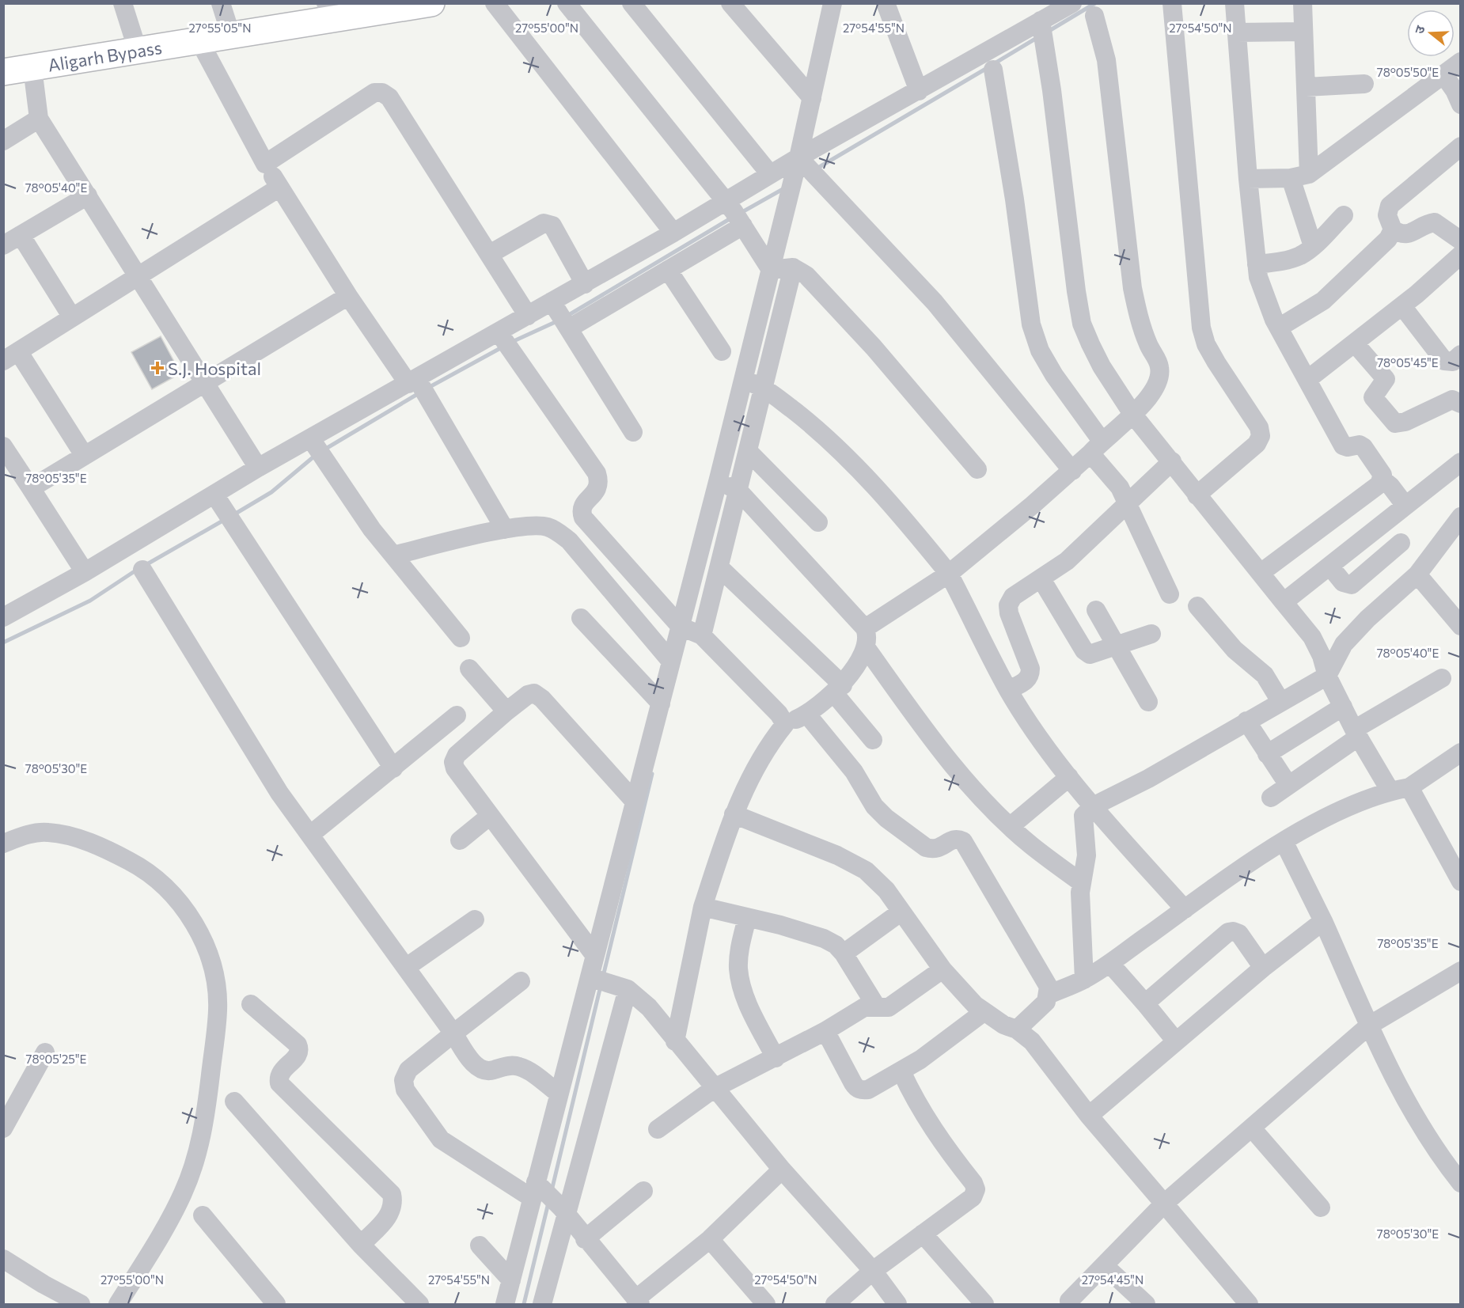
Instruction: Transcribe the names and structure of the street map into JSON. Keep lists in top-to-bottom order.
{
  "streets": {
    "highway": ["Aligarh Bypass"]
  },
  "places": {
    "health": ["S.J. Hospital"]
  },
  "north": "left",
  "coordinates": [
    "27°55'05\"N",
    "27°55'00\"N",
    "27°54'55\"N",
    "27°54'50\"N",
    "78°05'50\"E",
    "78°05'40\"E",
    "78°05'45\"E",
    "78°05'35\"E",
    "78°05'30\"E",
    "78°05'25\"E",
    "27°54'45\"N"
  ]
}
